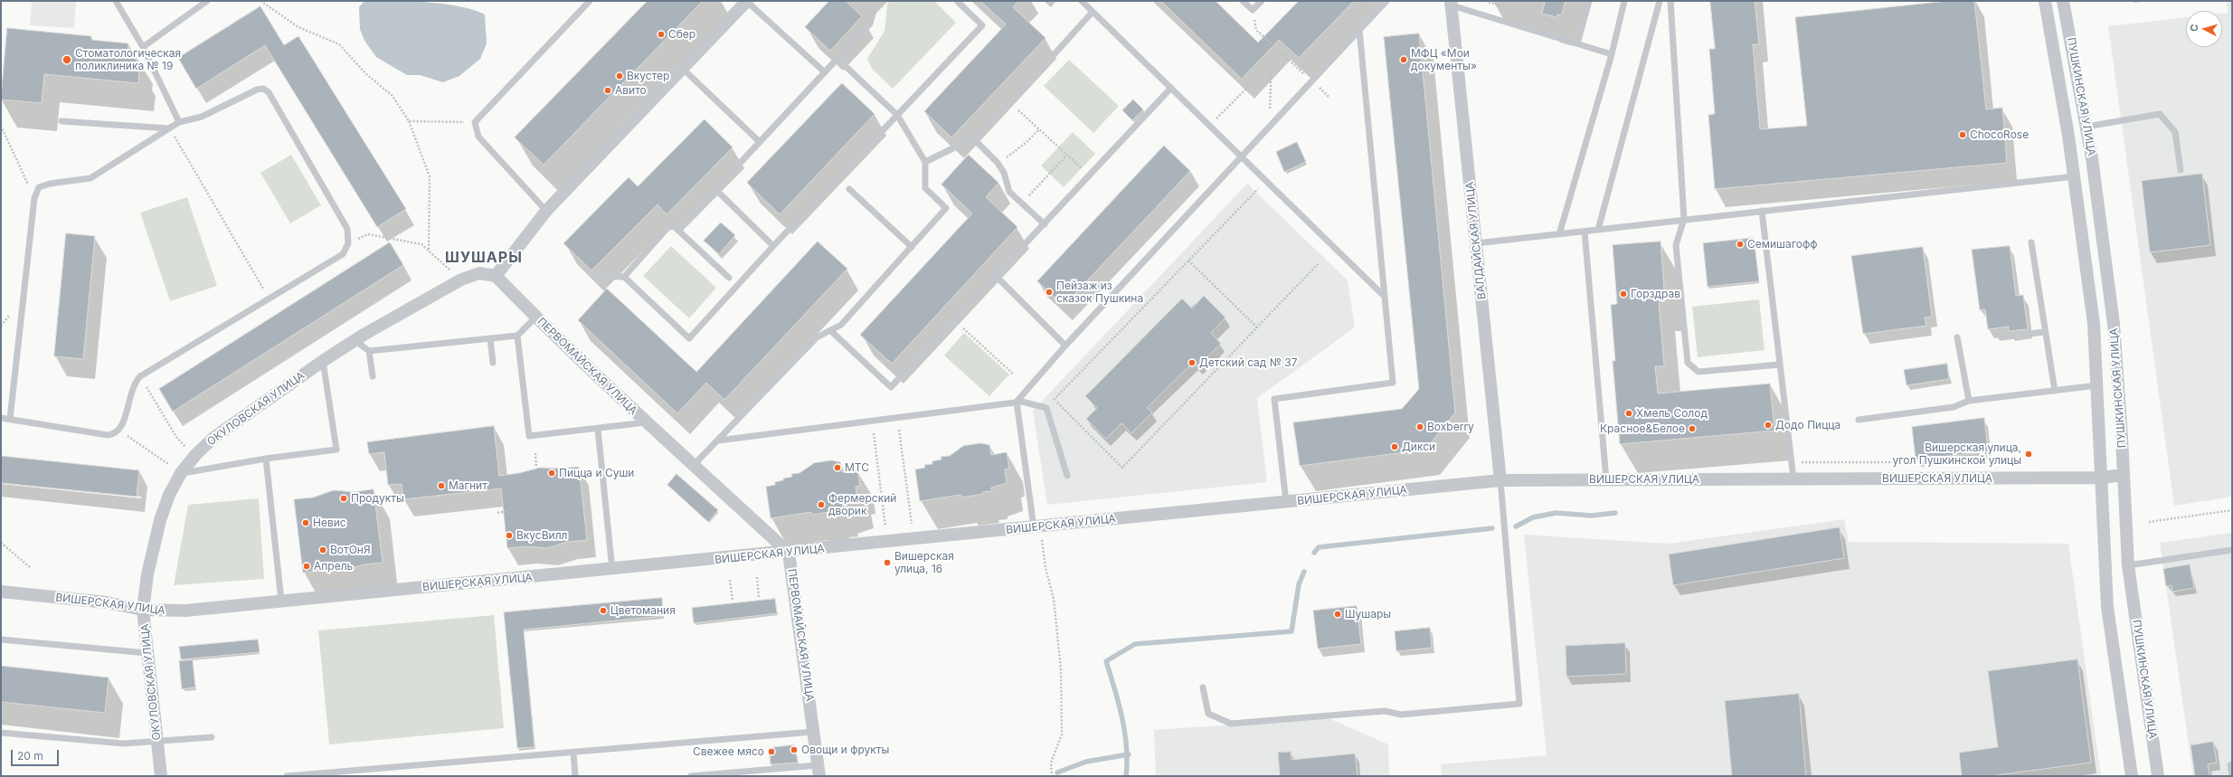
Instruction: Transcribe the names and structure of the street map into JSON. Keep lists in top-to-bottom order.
{
  "streets": {
    "street": [
      "ПУШКИНСКАЯ УЛИЦА",
      "ВАЛДАЙСКАЯ УЛИЦА",
      "ПЕРВОМАЙСКАЯ УЛИЦА",
      "ОКУЛОВСКАЯ УЛИЦА",
      "ВИШЕРСКАЯ УЛИЦА"
    ]
  },
  "crossings": [
    ["ПУШКИНСКАЯ УЛИЦА", "ВИШЕРСКАЯ УЛИЦА"],
    ["ВАЛДАЙСКАЯ УЛИЦА", "ВИШЕРСКАЯ УЛИЦА"],
    ["ПЕРВОМАЙСКАЯ УЛИЦА", "ОКУЛОВСКАЯ УЛИЦА"],
    ["ПЕРВОМАЙСКАЯ УЛИЦА", "ВИШЕРСКАЯ УЛИЦА"],
    ["ОКУЛОВСКАЯ УЛИЦА", "ВИШЕРСКАЯ УЛИЦА"]
  ],
  "districts": ["ШУШАРЫ"],
  "places": [
    "Сбер",
    "Стоматологическая поликлиника № 19",
    "МФЦ «Мои документы»",
    "Вкустер",
    "Авито",
    "ChocoRose",
    "Семишагофф",
    "Пейзаж из сказок Пушкина",
    "Горздрав",
    "Детский сад № 37",
    "Хмель Солод",
    "Додо Пицца",
    "Boxberry",
    "Красное&Белое",
    "Дикси",
    "Вишерская улица, угол Пушкинской улицы",
    "МТС",
    "Пицца и Суши",
    "Магнит",
    "Продукты",
    "Фермерский дворик",
    "Невис",
    "ВкусВилл",
    "ВотОнЯ",
    "Вишерская улица, 16",
    "Апрель",
    "Цветомания",
    "Шушары",
    "Овощи и фрукты",
    "Свежее мясо"
  ],
  "scale_bar": "20 m",
  "north": "left"
}
